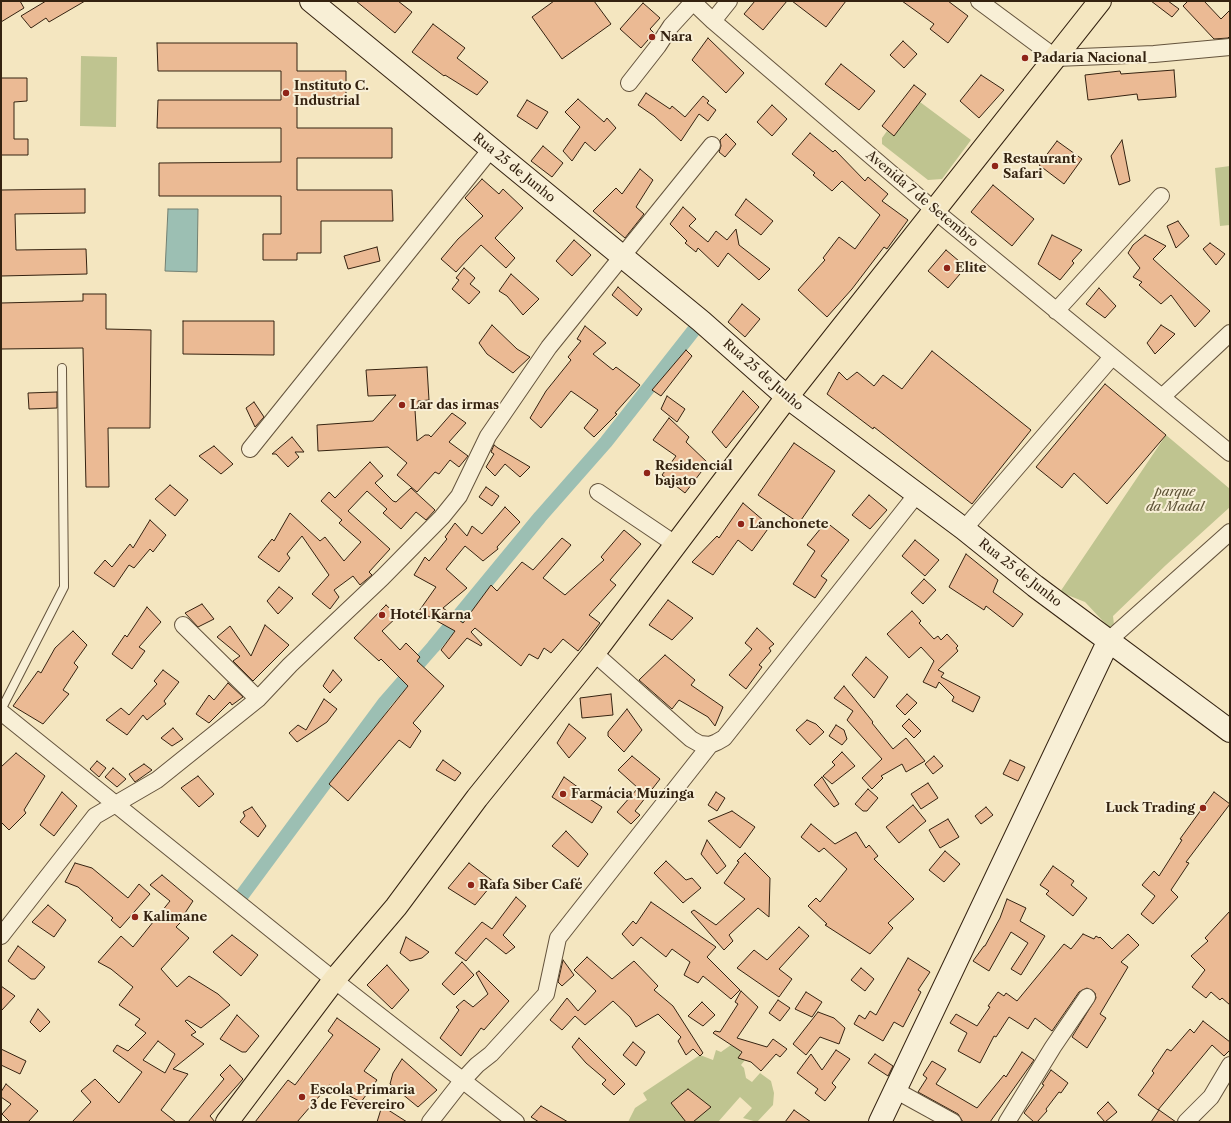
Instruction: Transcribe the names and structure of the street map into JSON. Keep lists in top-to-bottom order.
{
  "streets": {
    "street": ["Rua 25 de Junho", "Avenida 7 de Setembro"]
  },
  "parks": ["parque da Madal"],
  "places": [
    "Nara",
    "Padaria Nacional",
    "Instituto C. Industrial",
    "Restaurant Safari",
    "Elite",
    "Lar das irmas",
    "Residencial bajato",
    "Lanchonete",
    "Hotel Karna",
    "Farmácia Muzinga",
    "Luck Trading",
    "Rafa Siber Café",
    "Kalimane",
    "Escola Primaria 3 de Fevereiro"
  ]
}
